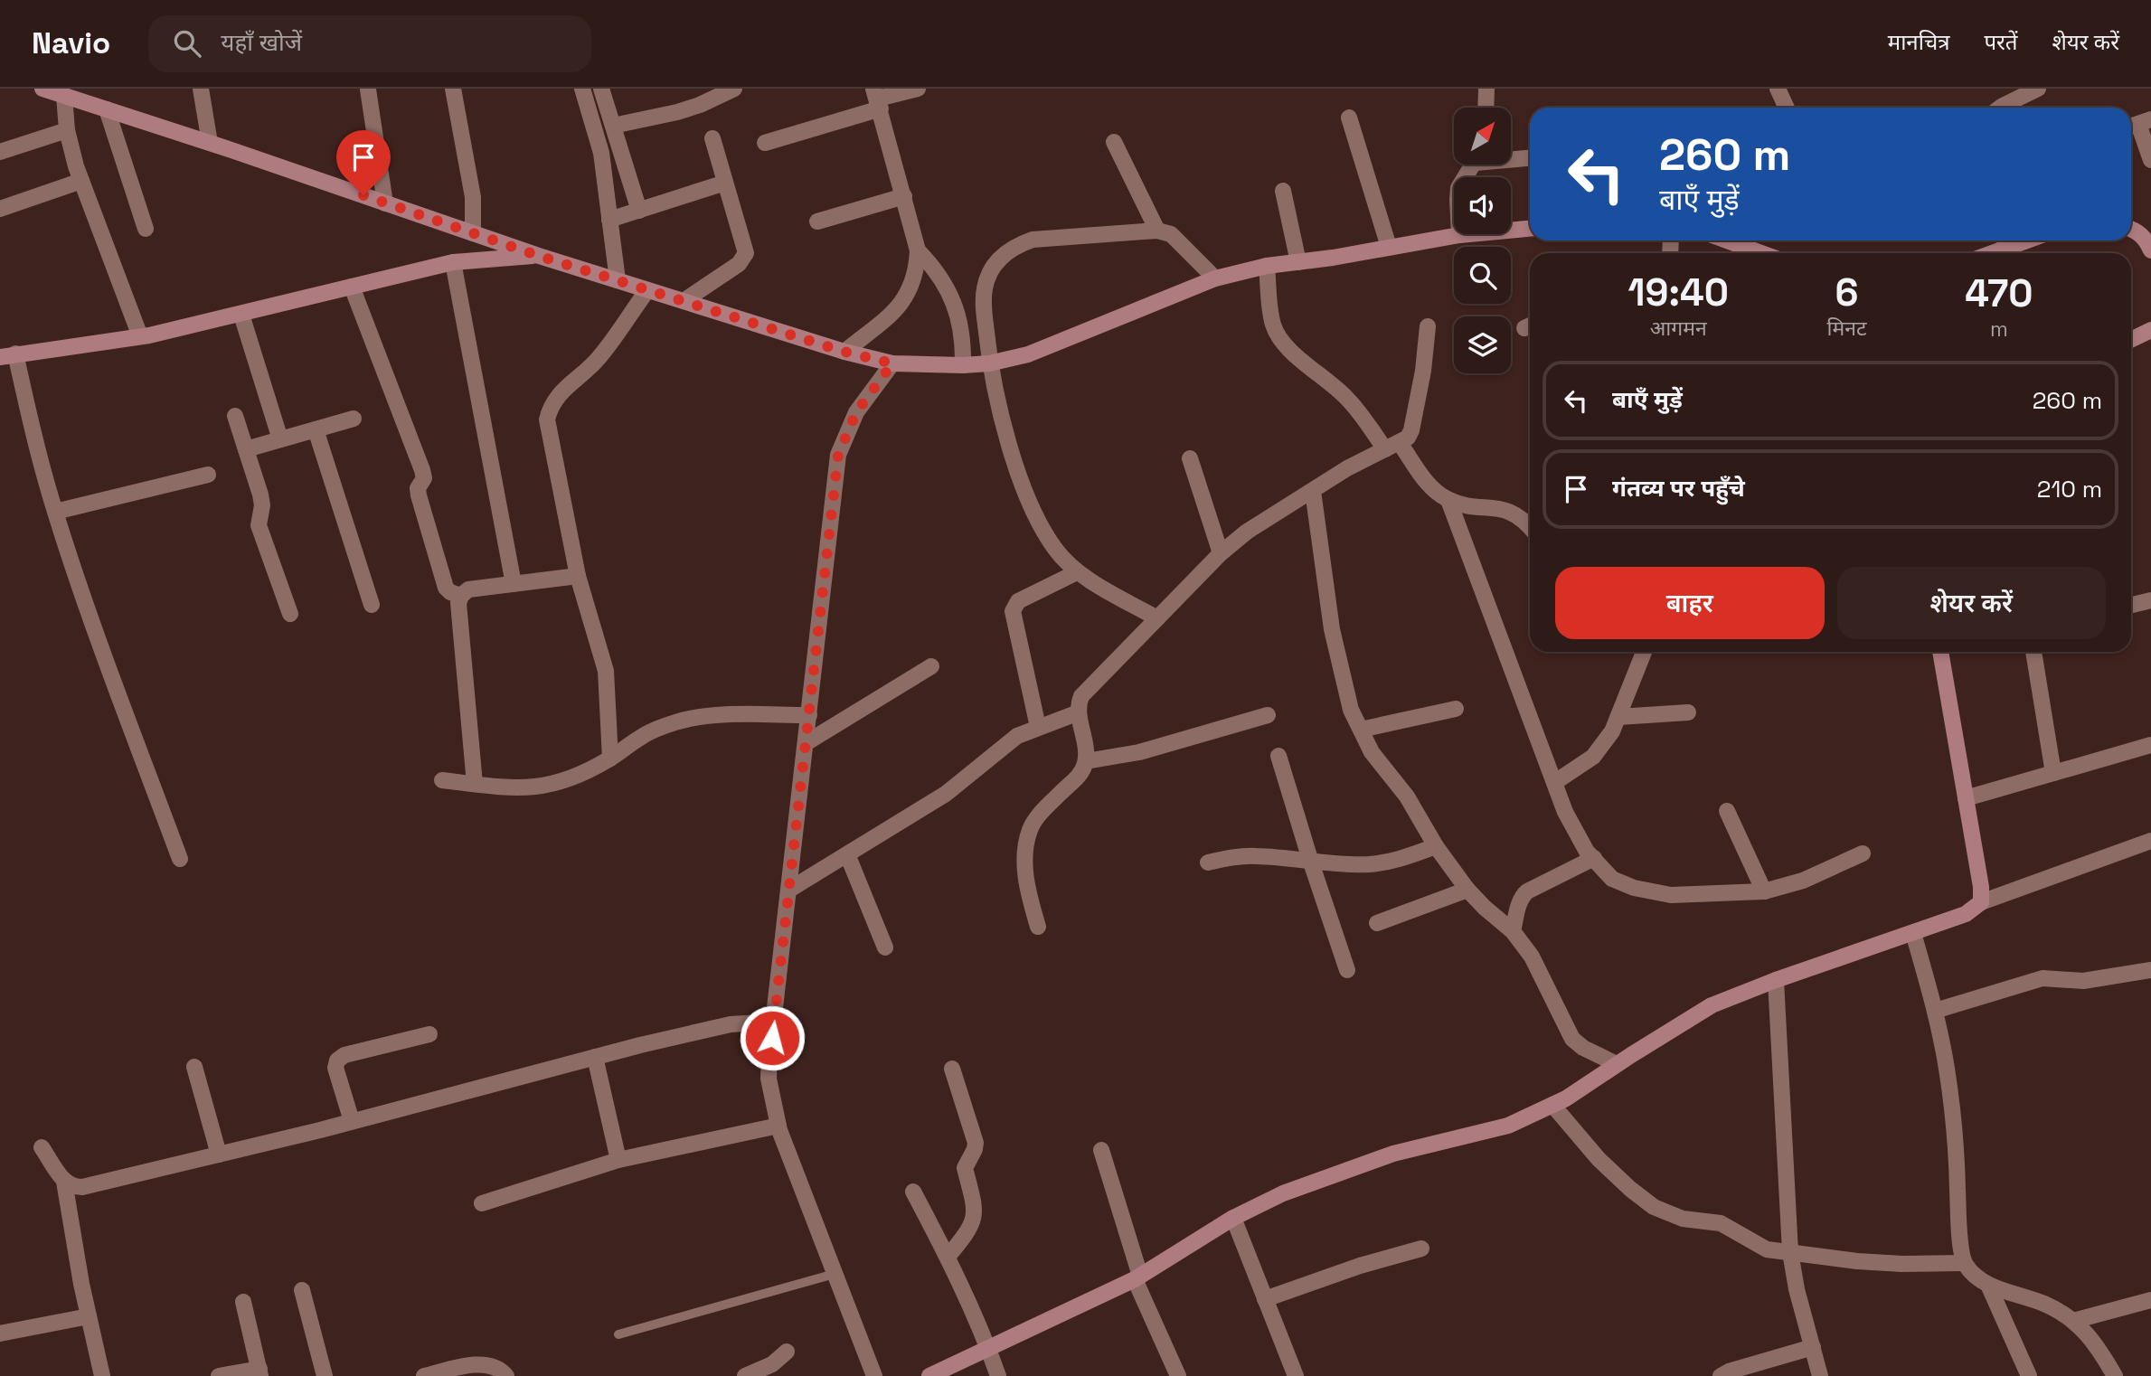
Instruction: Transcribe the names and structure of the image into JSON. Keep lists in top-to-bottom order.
{
  "north": "top right",
  "page": {
    "header": "Navio",
    "search": "यहाँ खोजें",
    "nav": ["मानचित्र", "परतें", "शेयर करें"],
    "turn": ["260 m", "बाएँ मुड़ें"],
    "eta": [
      "19:40",
      "आगमन",
      "6",
      "मिनट",
      "470",
      "m"
    ],
    "list": [
      {
        "name": "बाएँ मुड़ें",
        "value": "260 m"
      },
      {
        "name": "गंतव्य पर पहुँचे",
        "value": "210 m"
      }
    ],
    "buttons": ["बाहर", "शेयर करें"]
  }
}
